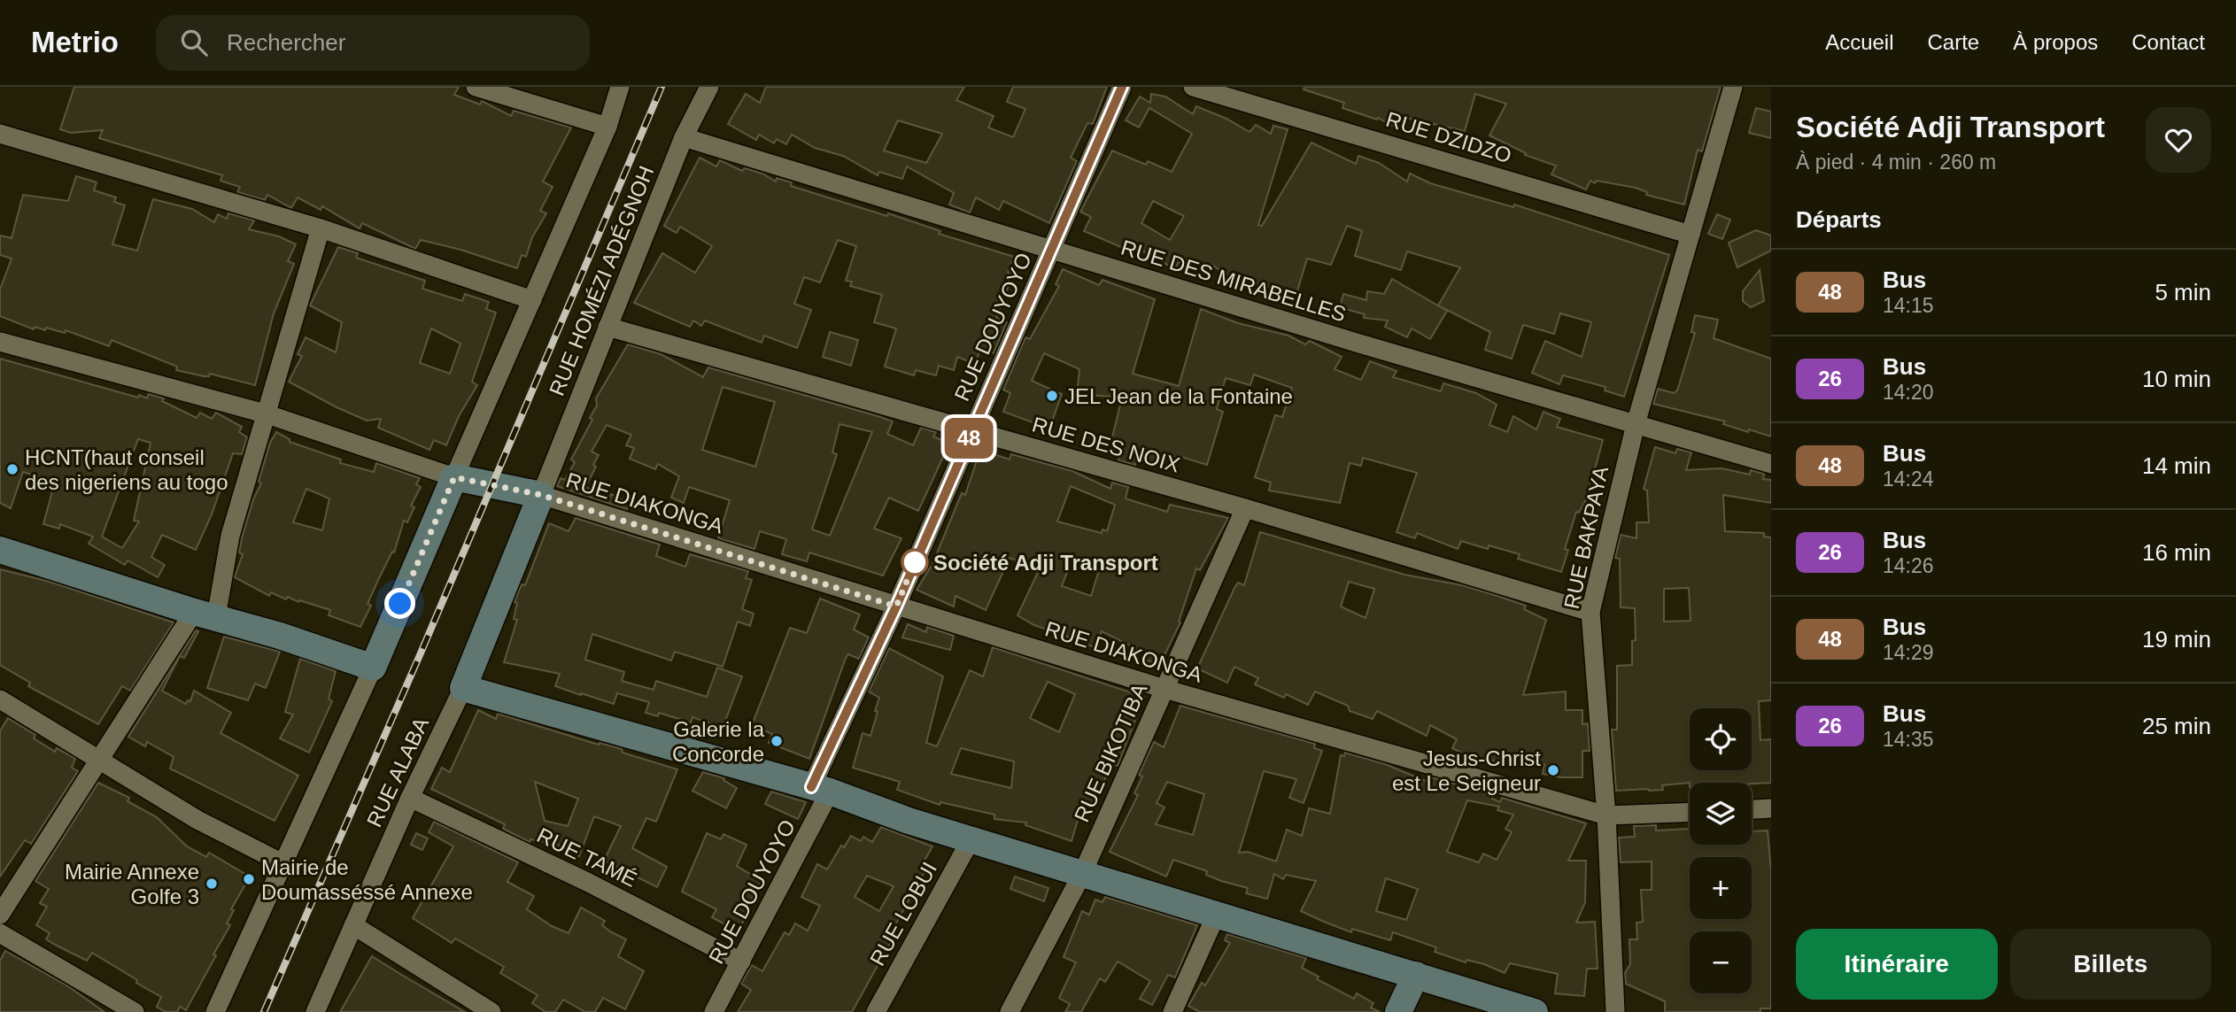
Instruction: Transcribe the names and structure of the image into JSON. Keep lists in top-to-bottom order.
{
  "streets": {
    "street": [
      "RUE DZIDZO",
      "RUE HOMÉZI ADÉGNOH",
      "RUE DES MIRABELLES",
      "RUE DOUYOYO",
      "RUE DES NOIX",
      "RUE DIAKONGA",
      "RUE BAKPAYA",
      "RUE BIKOTIBA",
      "RUE ALABA",
      "RUE TAMÉ",
      "RUE LOBUI"
    ]
  },
  "crossings": [
    ["RUE DZIDZO", "RUE BAKPAYA"],
    ["RUE HOMÉZI ADÉGNOH", "RUE DES MIRABELLES"],
    ["RUE HOMÉZI ADÉGNOH", "RUE DES NOIX"],
    ["RUE HOMÉZI ADÉGNOH", "RUE DIAKONGA"],
    ["RUE DES MIRABELLES", "RUE DOUYOYO"],
    ["RUE DES MIRABELLES", "RUE BAKPAYA"],
    ["RUE DOUYOYO", "RUE DES NOIX"],
    ["RUE DOUYOYO", "RUE DIAKONGA"],
    ["RUE DOUYOYO", "RUE TAMÉ"],
    ["RUE DES NOIX", "RUE BAKPAYA"],
    ["RUE DES NOIX", "RUE BIKOTIBA"],
    ["RUE DIAKONGA", "RUE BAKPAYA"],
    ["RUE DIAKONGA", "RUE BIKOTIBA"],
    ["RUE ALABA", "RUE TAMÉ"]
  ],
  "places": [
    "JEL Jean de la Fontaine",
    "HCNT(haut conseil des nigeriens au togo",
    "Société Adji Transport",
    "Galerie la Concorde",
    "Jesus-Christ est Le Seigneur",
    "Mairie de Doumasséssé Annexe",
    "Mairie Annexe Golfe 3"
  ],
  "lines": ["bus line 48"],
  "page": {
    "header": "Metrio",
    "search": "Rechercher",
    "nav": [
      "Accueil",
      "Carte",
      "À propos",
      "Contact"
    ],
    "on_map": "48",
    "heading": [
      ["Société Adji Transport", "À pied · 4 min · 260 m"],
      "Départs"
    ],
    "list": [
      {
        "mark": "48",
        "name": "Bus",
        "note": "14:15",
        "value": "5 min"
      },
      {
        "mark": "26",
        "name": "Bus",
        "note": "14:20",
        "value": "10 min"
      },
      {
        "mark": "48",
        "name": "Bus",
        "note": "14:24",
        "value": "14 min"
      },
      {
        "mark": "26",
        "name": "Bus",
        "note": "14:26",
        "value": "16 min"
      },
      {
        "mark": "48",
        "name": "Bus",
        "note": "14:29",
        "value": "19 min"
      },
      {
        "mark": "26",
        "name": "Bus",
        "note": "14:35",
        "value": "25 min"
      }
    ],
    "map_buttons": ["+", "−"],
    "buttons": ["Itinéraire", "Billets"]
  }
}
